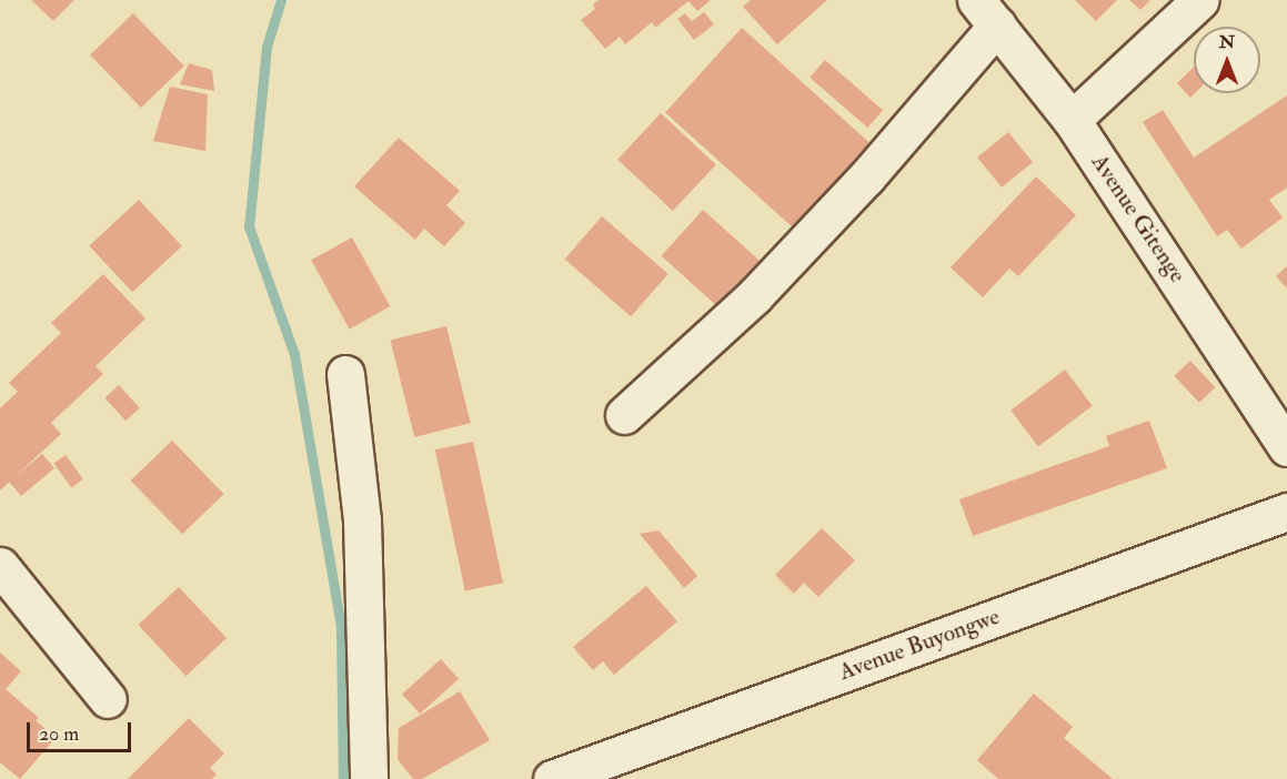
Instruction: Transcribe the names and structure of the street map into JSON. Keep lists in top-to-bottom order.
{
  "streets": {
    "street": ["Avenue Gitenge", "Avenue Buyongwe"]
  },
  "scale_bar": "20 m",
  "north": "top"
}
